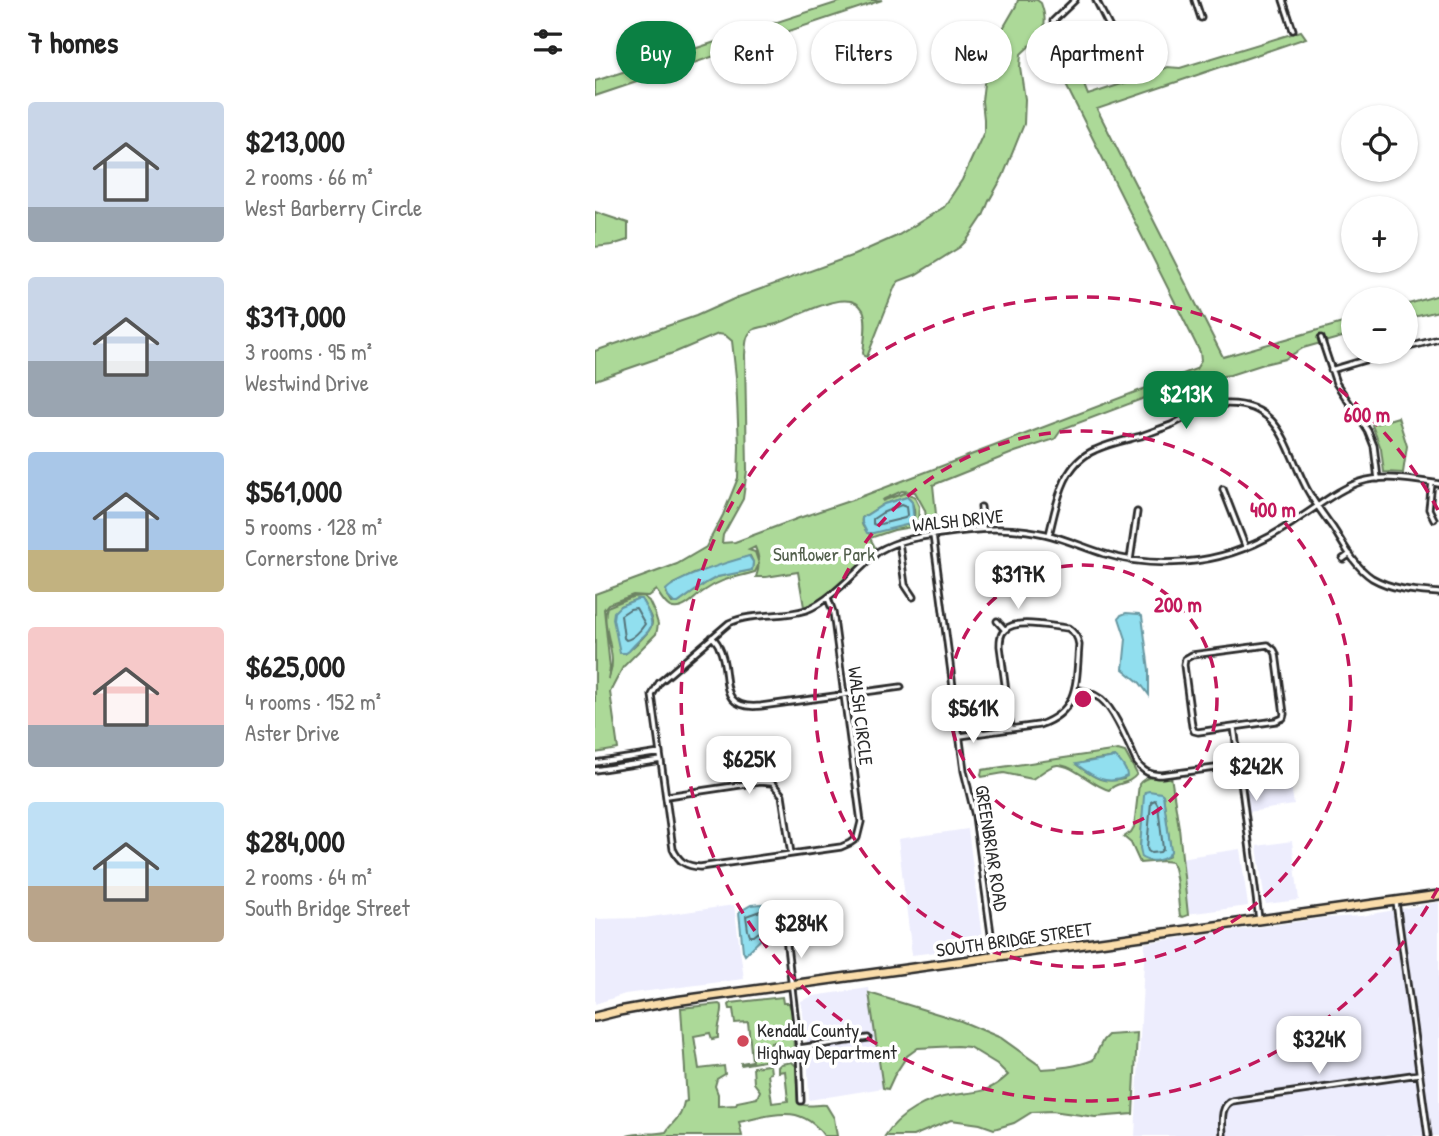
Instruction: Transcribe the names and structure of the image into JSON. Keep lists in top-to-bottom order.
{
  "streets": {
    "highway": ["SOUTH BRIDGE STREET"],
    "street": ["WALSH DRIVE", "WALSH CIRCLE", "GREENBRIAR ROAD"]
  },
  "crossings": [
    ["WALSH DRIVE", "WALSH CIRCLE"],
    ["WALSH DRIVE", "GREENBRIAR ROAD"],
    ["GREENBRIAR ROAD", "SOUTH BRIDGE STREET"]
  ],
  "parks": ["Sunflower Park"],
  "places": ["Kendall County Highway Department"],
  "page": {
    "heading": "7 homes",
    "chip": [
      "Buy",
      "Rent",
      "Filters",
      "New",
      "Apartment"
    ],
    "list": [
      {
        "name": "$213,000",
        "note": "2 rooms · 66 m² · West Barberry Circle"
      },
      {
        "name": "$317,000",
        "note": "3 rooms · 95 m² · Westwind Drive"
      },
      {
        "name": "$561,000",
        "note": "5 rooms · 128 m² · Cornerstone Drive"
      },
      {
        "name": "$625,000",
        "note": "4 rooms · 152 m² · Aster Drive"
      },
      {
        "name": "$284,000",
        "note": "2 rooms · 64 m² · South Bridge Street"
      }
    ],
    "map_buttons": ["+", "−"],
    "price": [
      "$213K",
      "$317K",
      "$561K",
      "$625K",
      "$242K",
      "$284K",
      "$324K"
    ]
  },
  "rings": ["600 m", "400 m", "200 m"]
}
